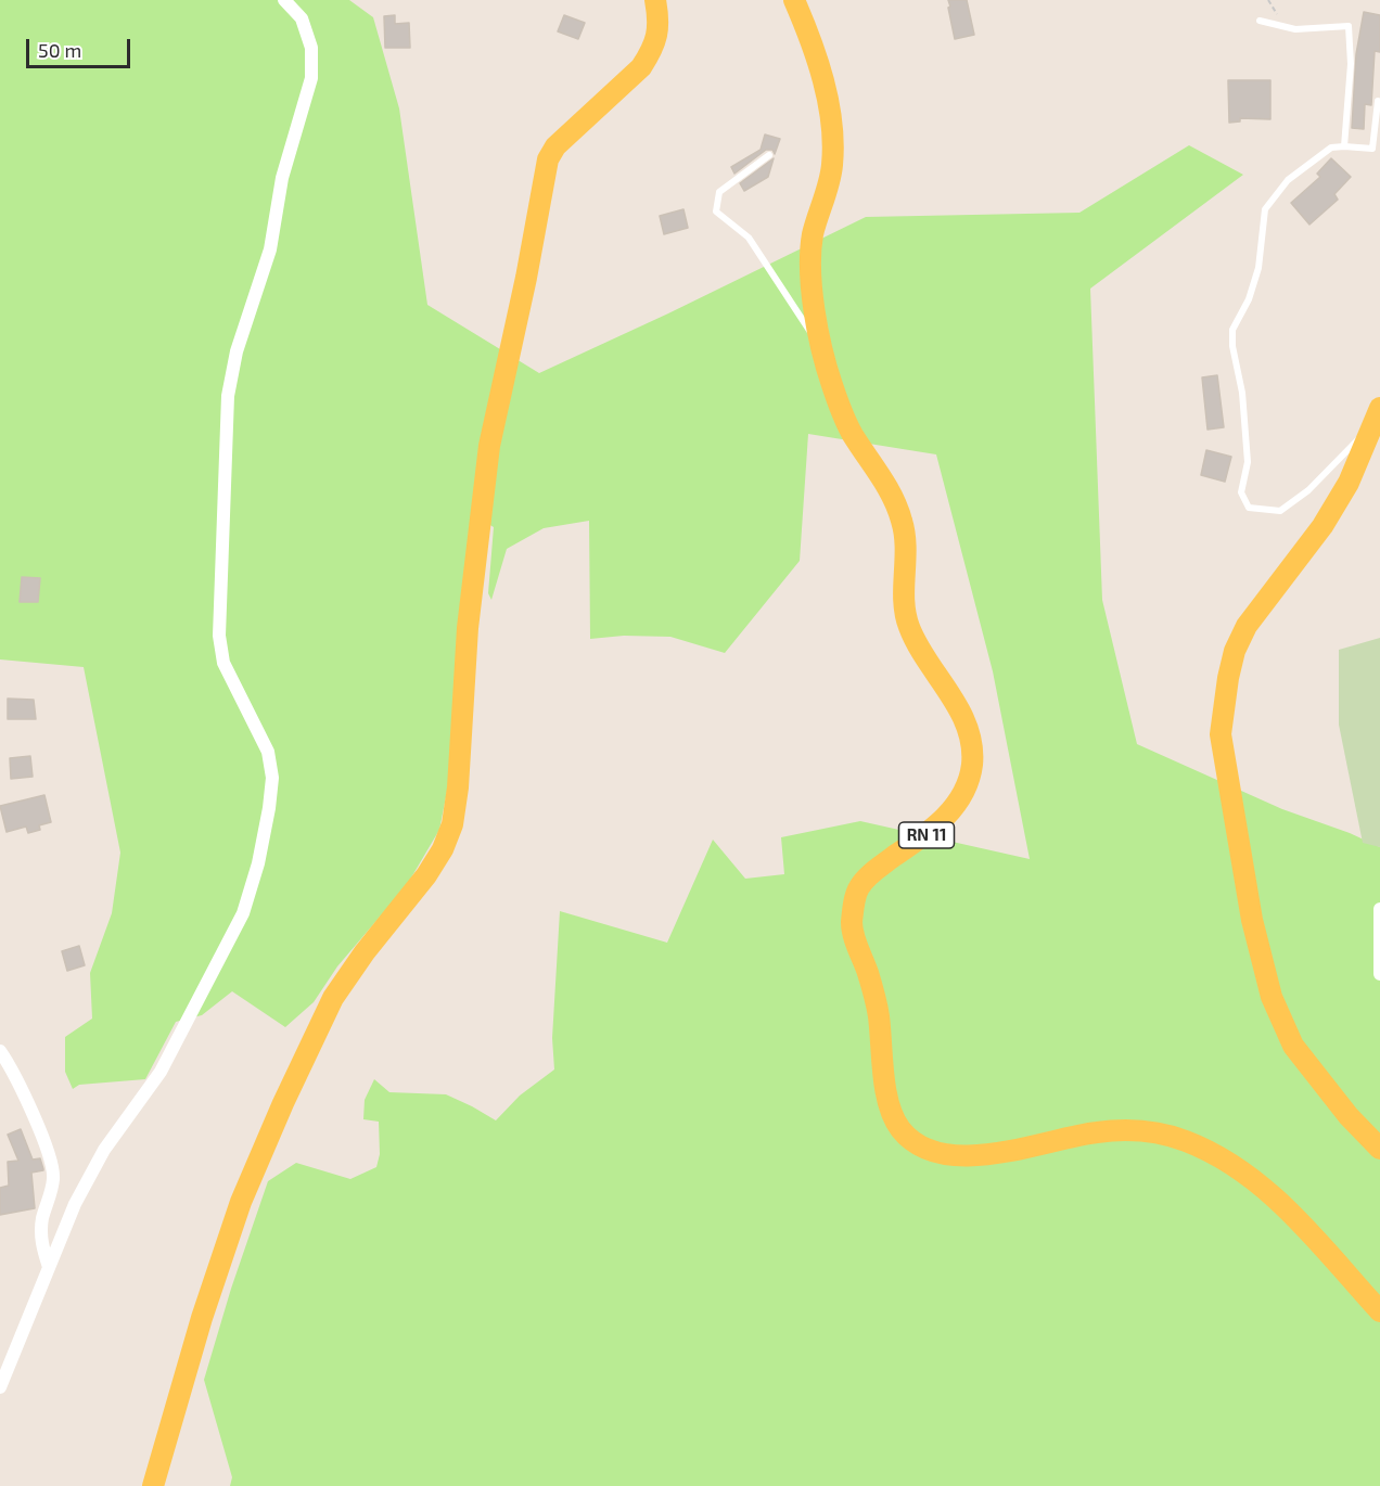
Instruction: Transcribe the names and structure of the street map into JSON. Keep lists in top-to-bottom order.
{
  "streets": {
    "main road": ["RN 11"]
  },
  "scale_bar": "50 m"
}
